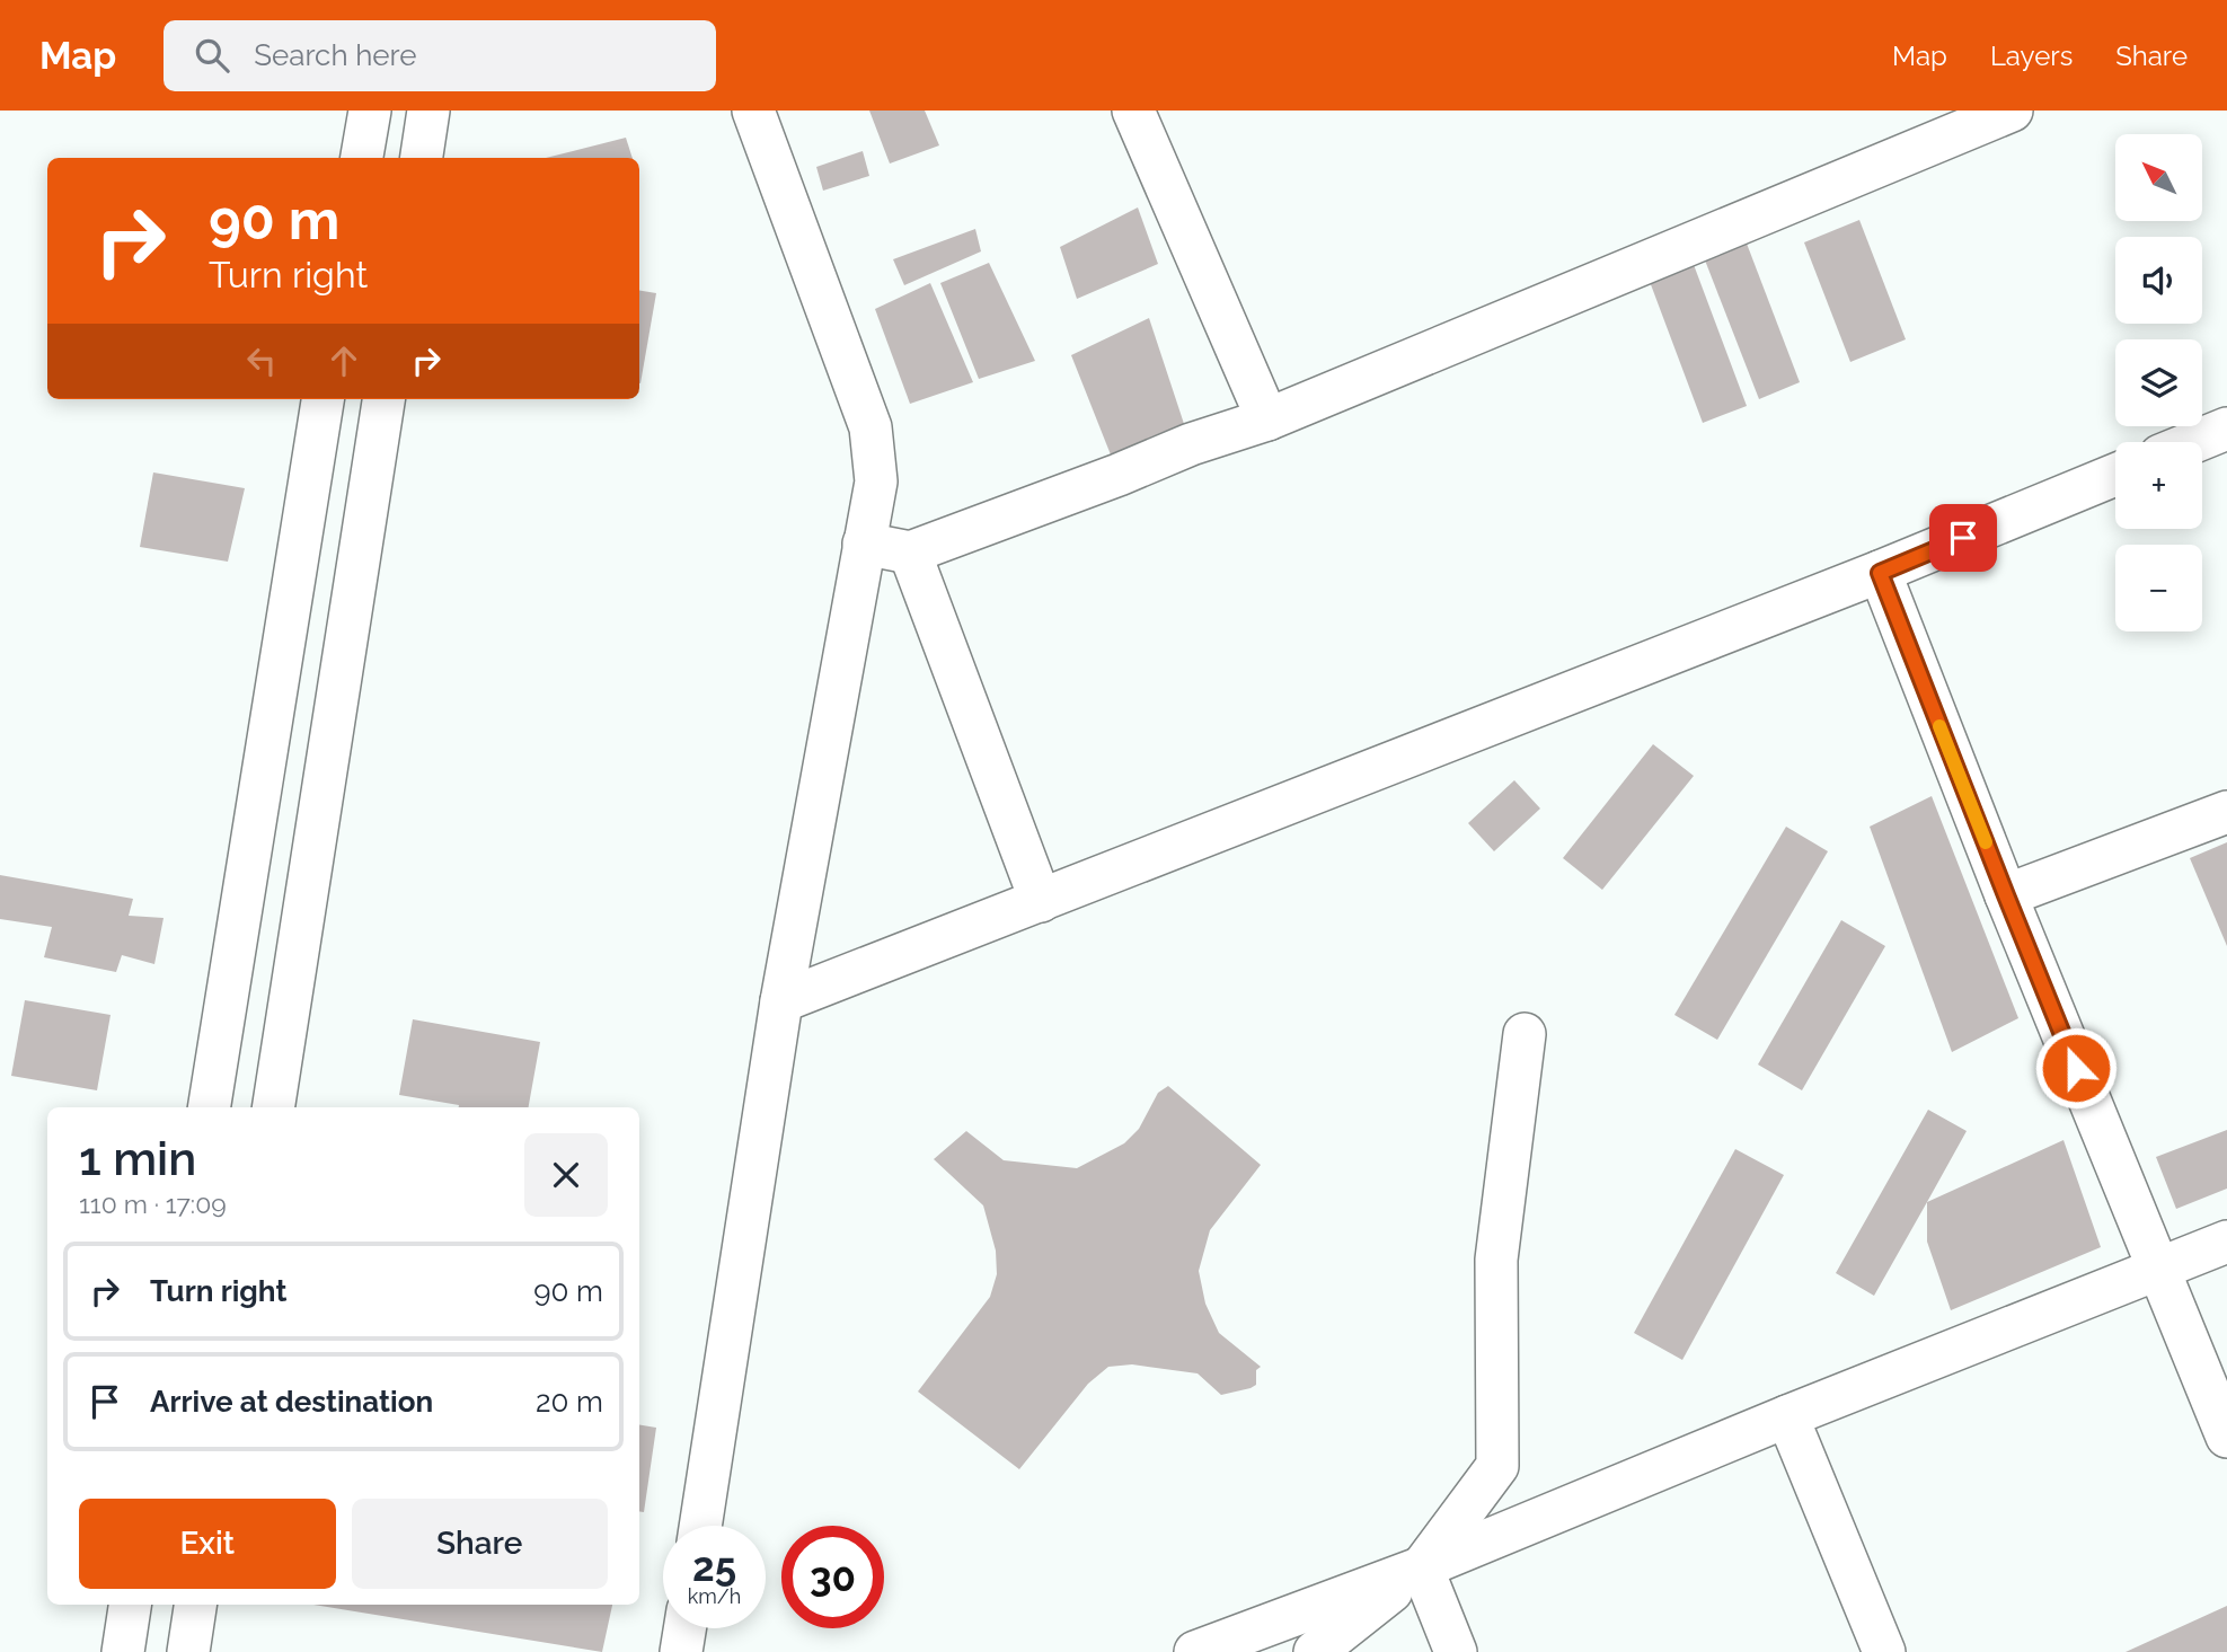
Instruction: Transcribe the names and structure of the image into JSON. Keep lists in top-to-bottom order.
{
  "north": "top left",
  "page": {
    "header": "Map",
    "search": "Search here",
    "nav": ["Map", "Layers", "Share"],
    "map_buttons": ["+", "−"],
    "turn": ["90 m", "Turn right"],
    "heading": ["1 min", "110 m · 17:09"],
    "list": [
      {
        "name": "Turn right",
        "value": "90 m"
      },
      {
        "name": "Arrive at destination",
        "value": "20 m"
      }
    ],
    "buttons": ["Exit", "Share"],
    "speed": "25 km/h",
    "limit": "30"
  }
}
